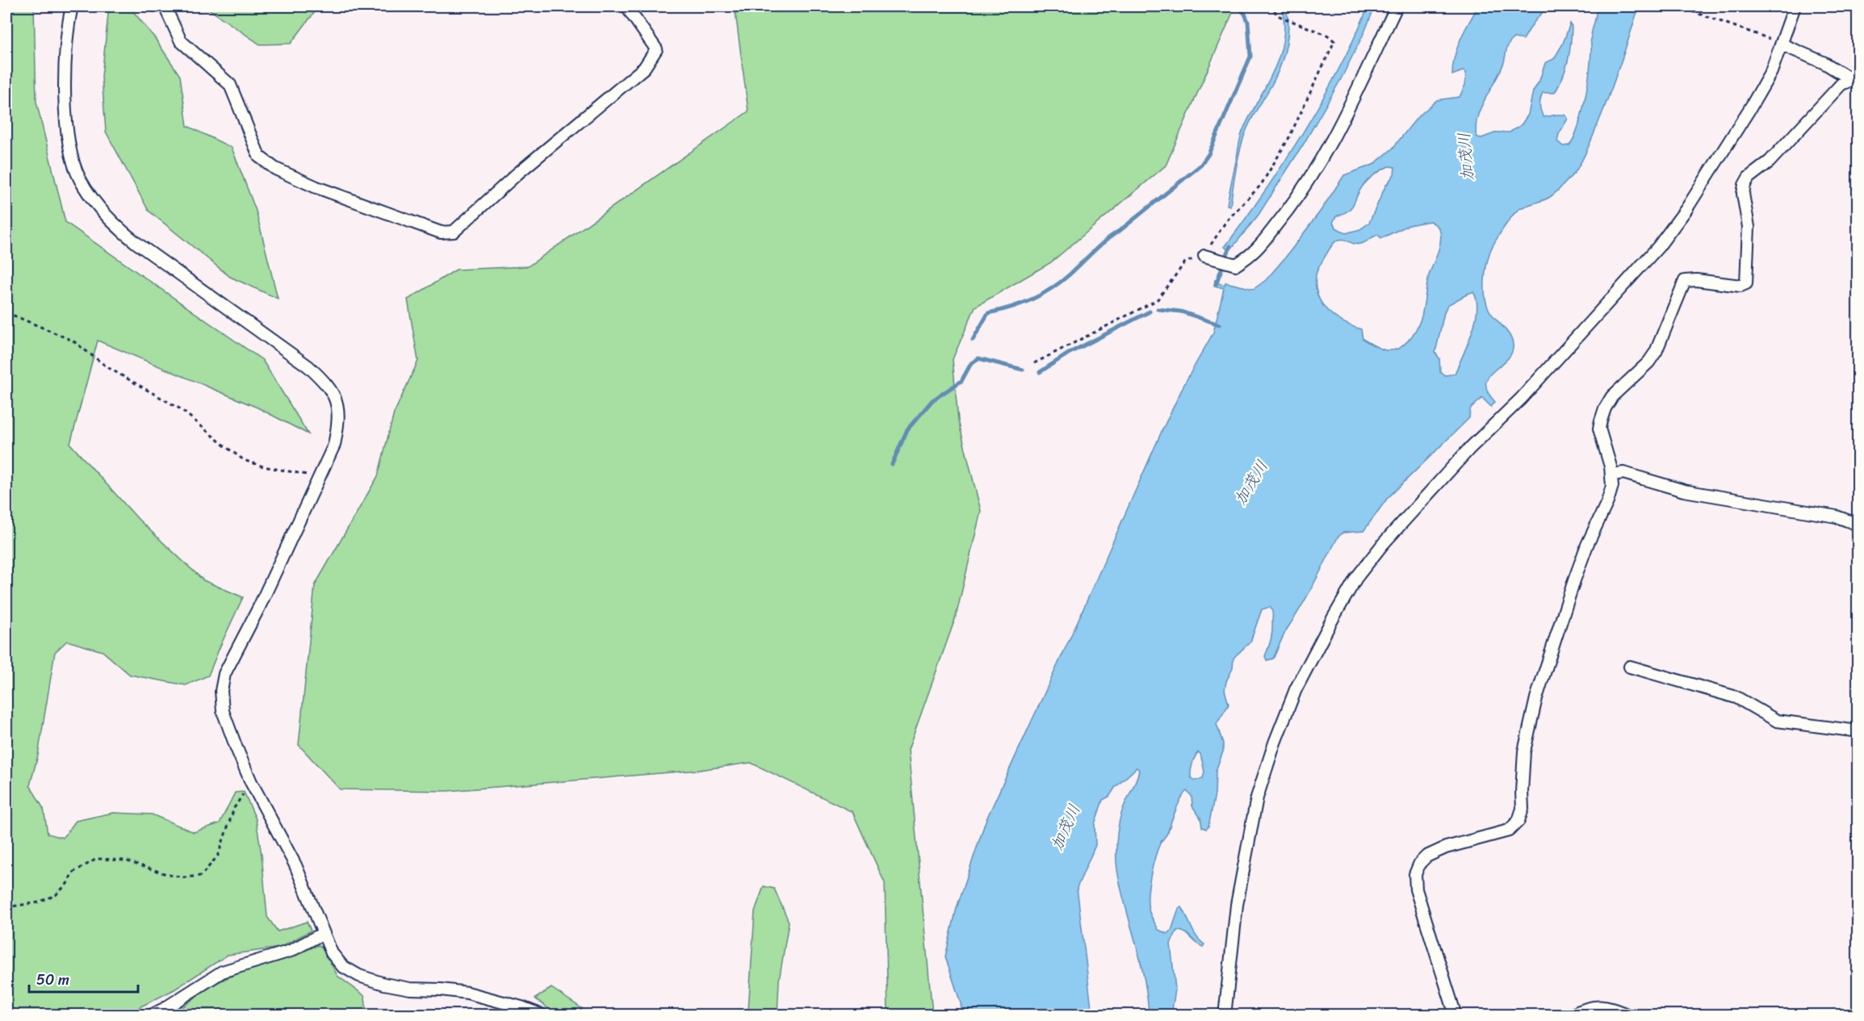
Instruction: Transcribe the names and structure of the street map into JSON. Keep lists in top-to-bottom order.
{
  "water": ["加茂川"],
  "scale_bar": "50 m"
}
